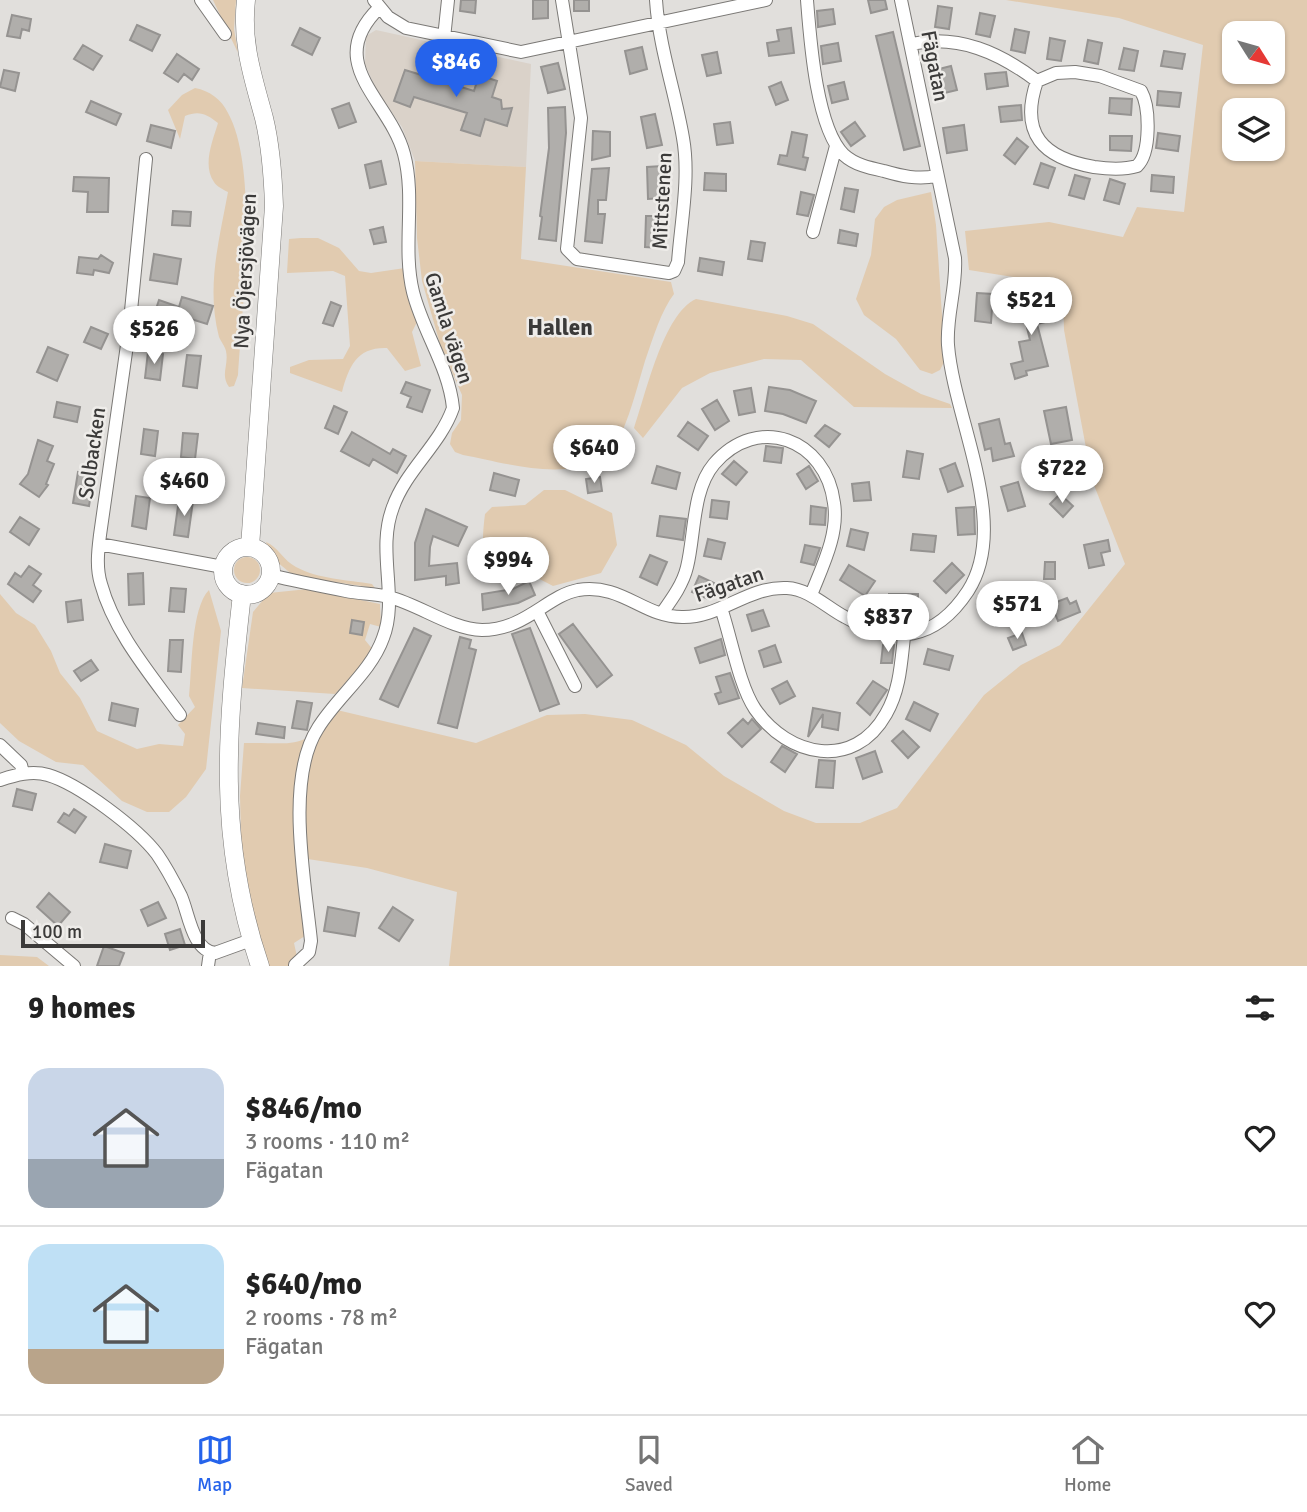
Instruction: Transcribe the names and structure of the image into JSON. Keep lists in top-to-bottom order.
{
  "streets": {
    "street": [
      "Fägatan",
      "Mittstenen",
      "Nya Öjersjövägen",
      "Gamla vägen",
      "Solbacken"
    ]
  },
  "crossings": [
    ["Fägatan", "Nya Öjersjövägen"],
    ["Fägatan", "Gamla vägen"]
  ],
  "districts": ["Hallen"],
  "scale_bar": "100 m",
  "north": "bottom right",
  "page": {
    "price": [
      "$846",
      "$521",
      "$526",
      "$640",
      "$722",
      "$460",
      "$994",
      "$571",
      "$837"
    ],
    "scale": "100 m",
    "heading": "9 homes",
    "list": [
      {
        "name": "$846/mo",
        "note": "3 rooms · 110 m² · Fägatan"
      },
      {
        "name": "$640/mo",
        "note": "2 rooms · 78 m² · Fägatan"
      }
    ],
    "tabs": ["Map", "Saved", "Home"]
  }
}
